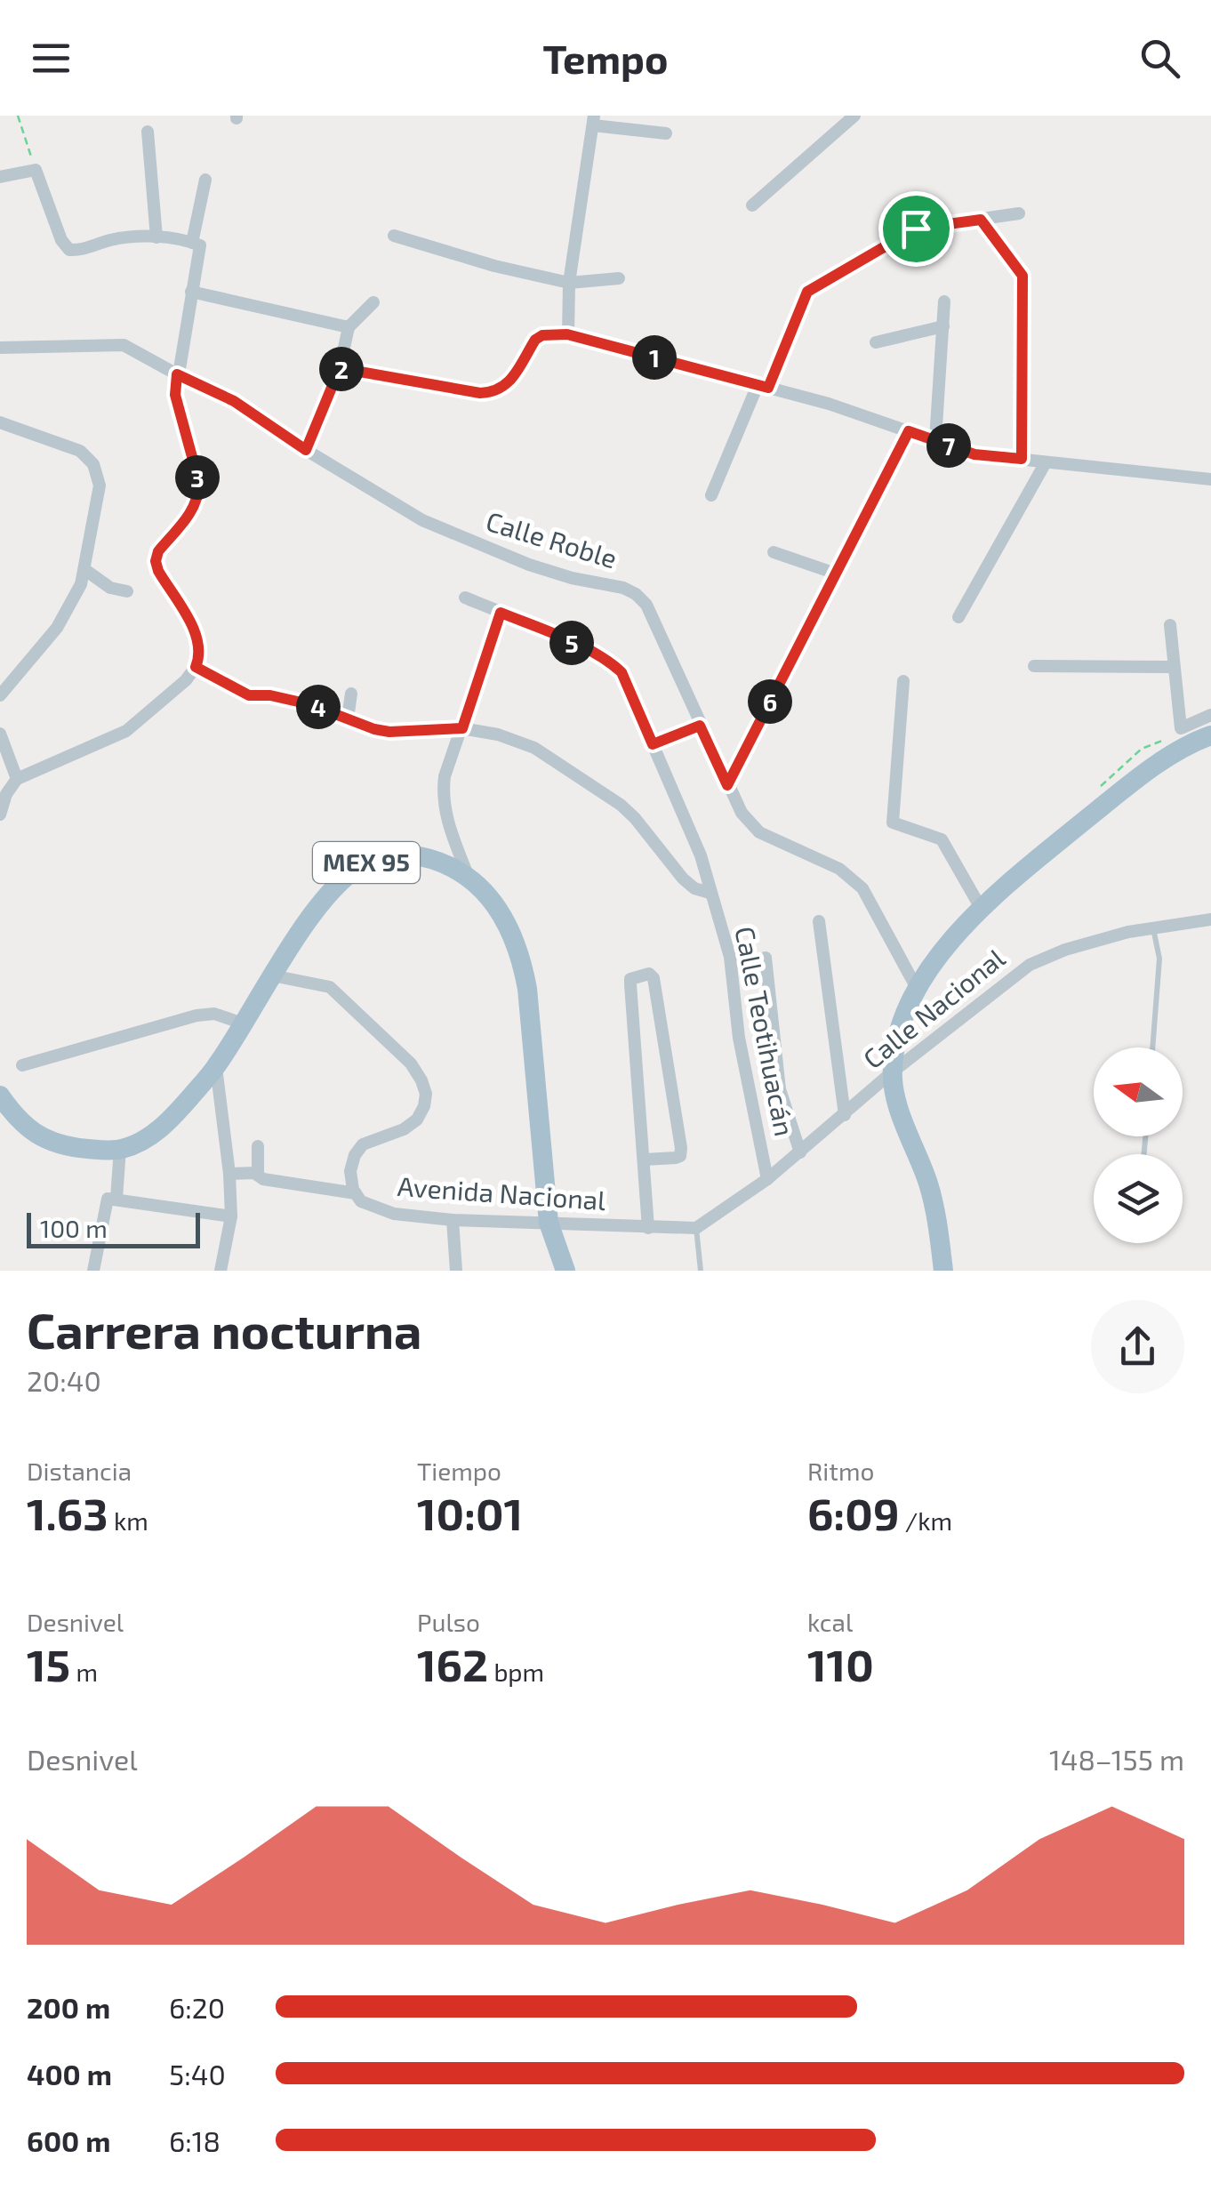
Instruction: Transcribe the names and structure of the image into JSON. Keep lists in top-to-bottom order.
{
  "streets": {
    "main road": ["MEX 95"],
    "street": [
      "Calle Roble",
      "Calle Nacional",
      "Calle Teotihuacán",
      "Avenida Nacional"
    ]
  },
  "crossings": [
    ["MEX 95", "Avenida Nacional"],
    ["Calle Nacional", "Calle Teotihuacán"]
  ],
  "scale_bar": "100 m",
  "north": "left",
  "page": {
    "header": "Tempo",
    "pins": [
      "1",
      "2",
      "7",
      "3",
      "5",
      "6",
      "4"
    ],
    "scale": "100 m",
    "heading": ["Carrera nocturna", "20:40"],
    "stats": [
      ["Distancia", "1.63 km"],
      ["Tiempo", "10:01"],
      ["Ritmo", "6:09 /km"],
      ["Desnivel", "15 m"],
      ["Pulso", "162 bpm"],
      ["kcal", "110"]
    ],
    "chart": ["Desnivel", "148–155 m"],
    "list": [
      {
        "name": "200 m",
        "note": "6:20"
      },
      {
        "name": "400 m",
        "note": "5:40"
      },
      {
        "name": "600 m",
        "note": "6:18"
      }
    ]
  }
}
